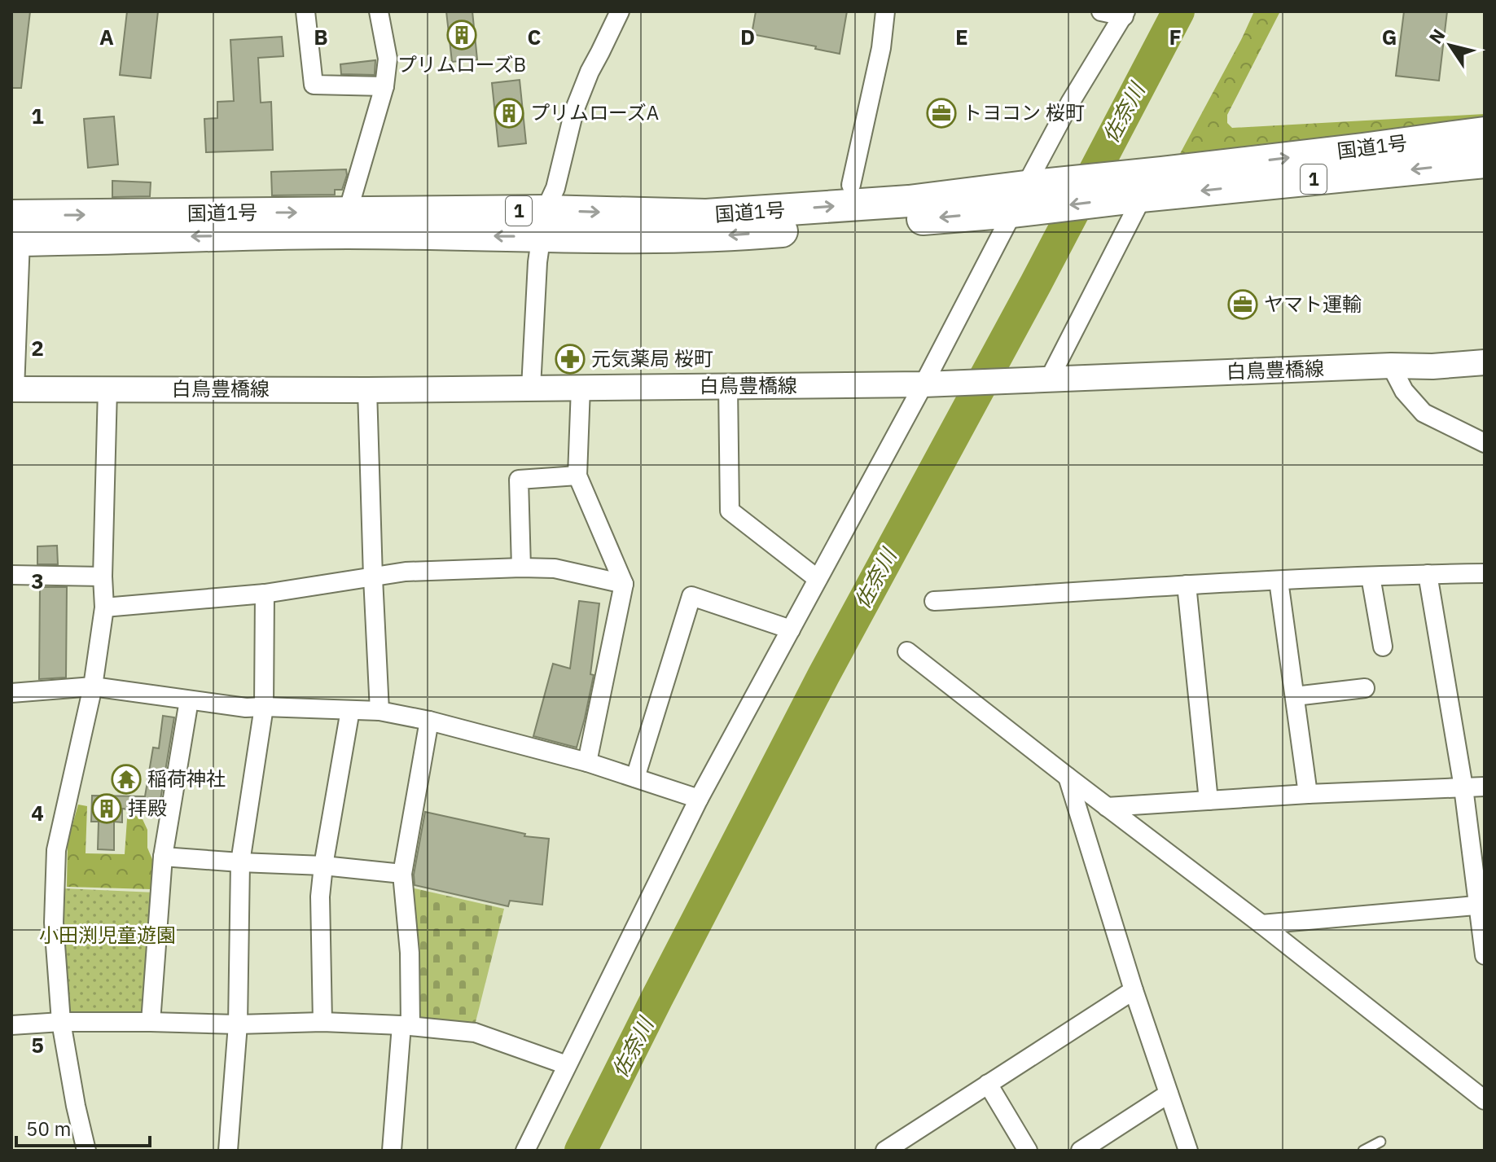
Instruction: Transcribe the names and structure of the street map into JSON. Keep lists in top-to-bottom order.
{
  "streets": {
    "highway": ["国道1号", "1"],
    "main road": ["白鳥豊橋線"]
  },
  "water": ["佐奈川"],
  "parks": ["小田渕児童遊園"],
  "places": {
    "building": ["プリムローズB", "プリムローズA", "拝殿"],
    "office": ["トヨコン 桜町", "ヤマト運輸"],
    "pharmacy": ["元気薬局 桜町"],
    "temple": ["稲荷神社"]
  },
  "scale_bar": "50 m",
  "north": "top left",
  "grid": {
    "columns": [
      "A",
      "B",
      "C",
      "D",
      "E",
      "F",
      "G"
    ],
    "rows": [
      "1",
      "2",
      "3",
      "4",
      "5"
    ]
  }
}
